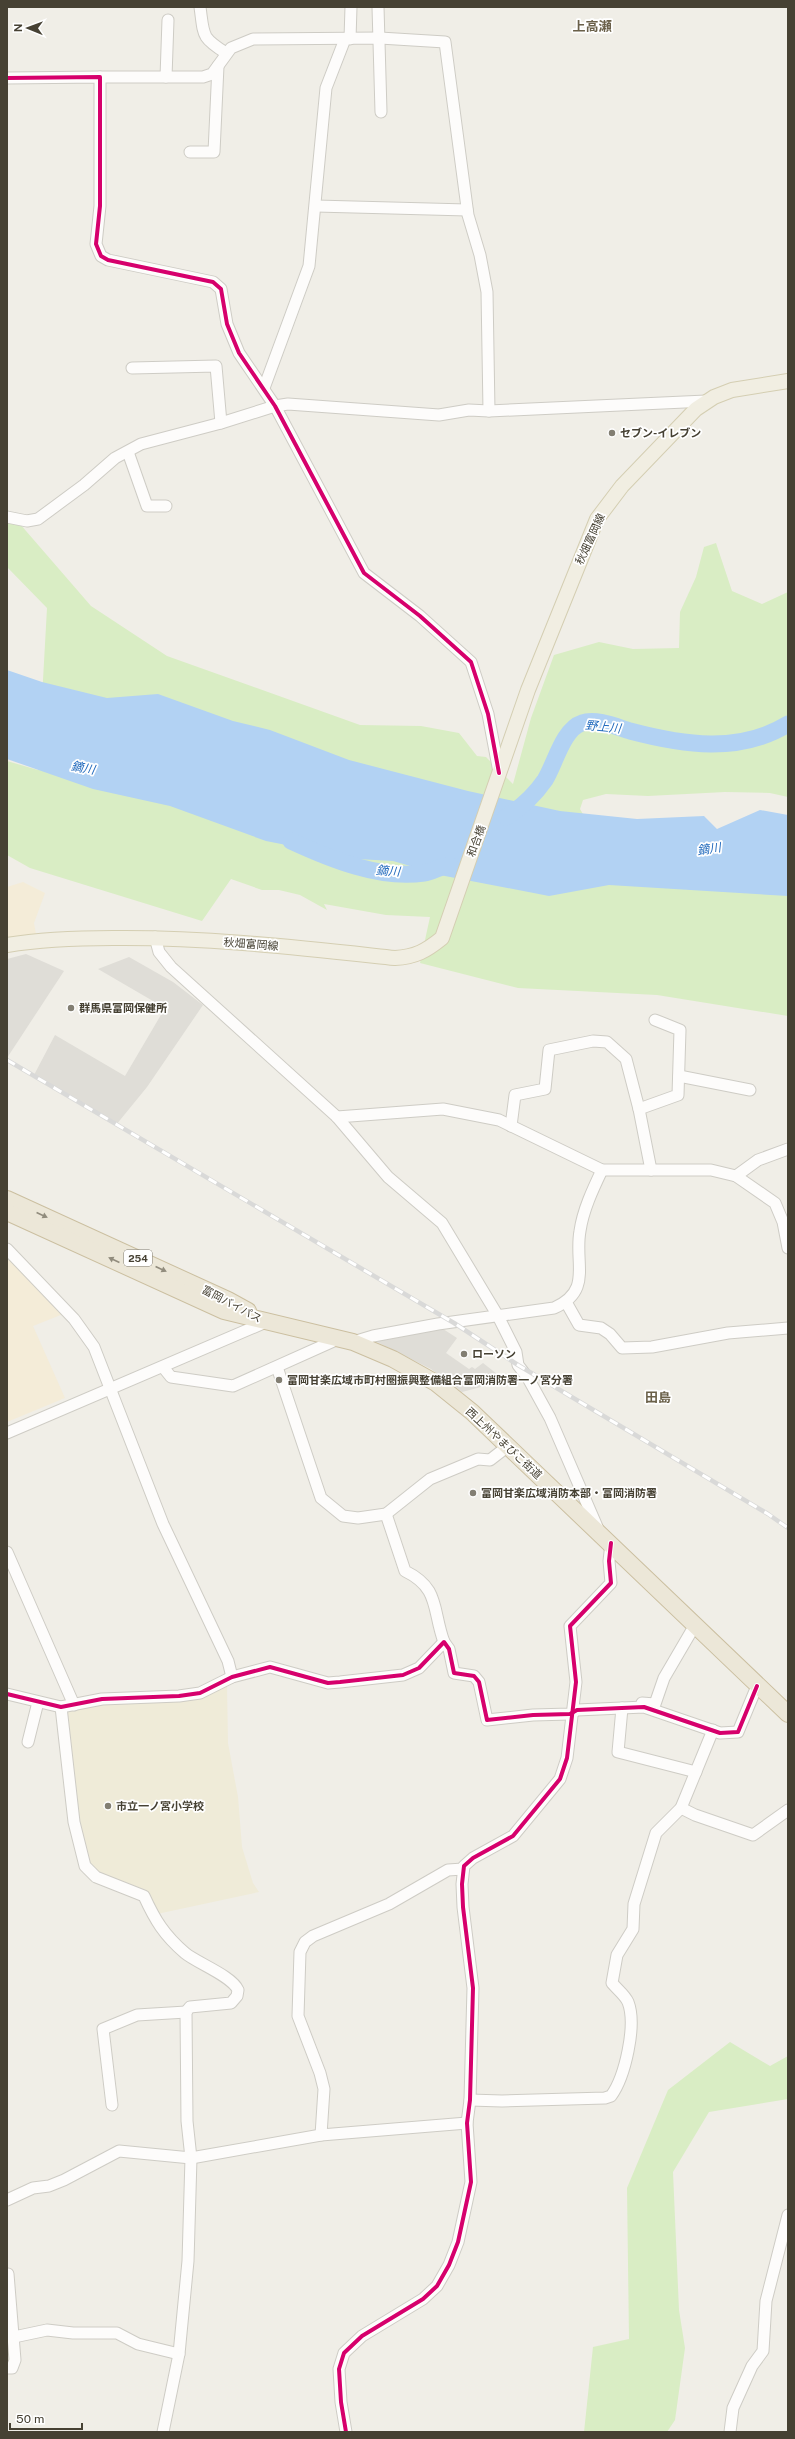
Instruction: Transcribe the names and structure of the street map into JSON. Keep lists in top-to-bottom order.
{
  "streets": {
    "highway": ["254", "富岡バイパス", "西上州やまびこ街道"],
    "main road": ["秋畑富岡線", "和合橋"]
  },
  "crossings": [
    ["秋畑富岡線", "和合橋"],
    ["富岡バイパス", "西上州やまびこ街道"]
  ],
  "districts": ["上高瀬", "田島"],
  "water": ["野上川", "鏑川"],
  "places": [
    "セブン-イレブン",
    "群馬県富岡保健所",
    "ローソン",
    "富岡甘楽広域市町村圏振興整備組合富岡消防署一ノ宮分署",
    "富岡甘楽広域消防本部・富岡消防署",
    "市立一ノ宮小学校"
  ],
  "scale_bar": "50 m",
  "north": "left"
}
